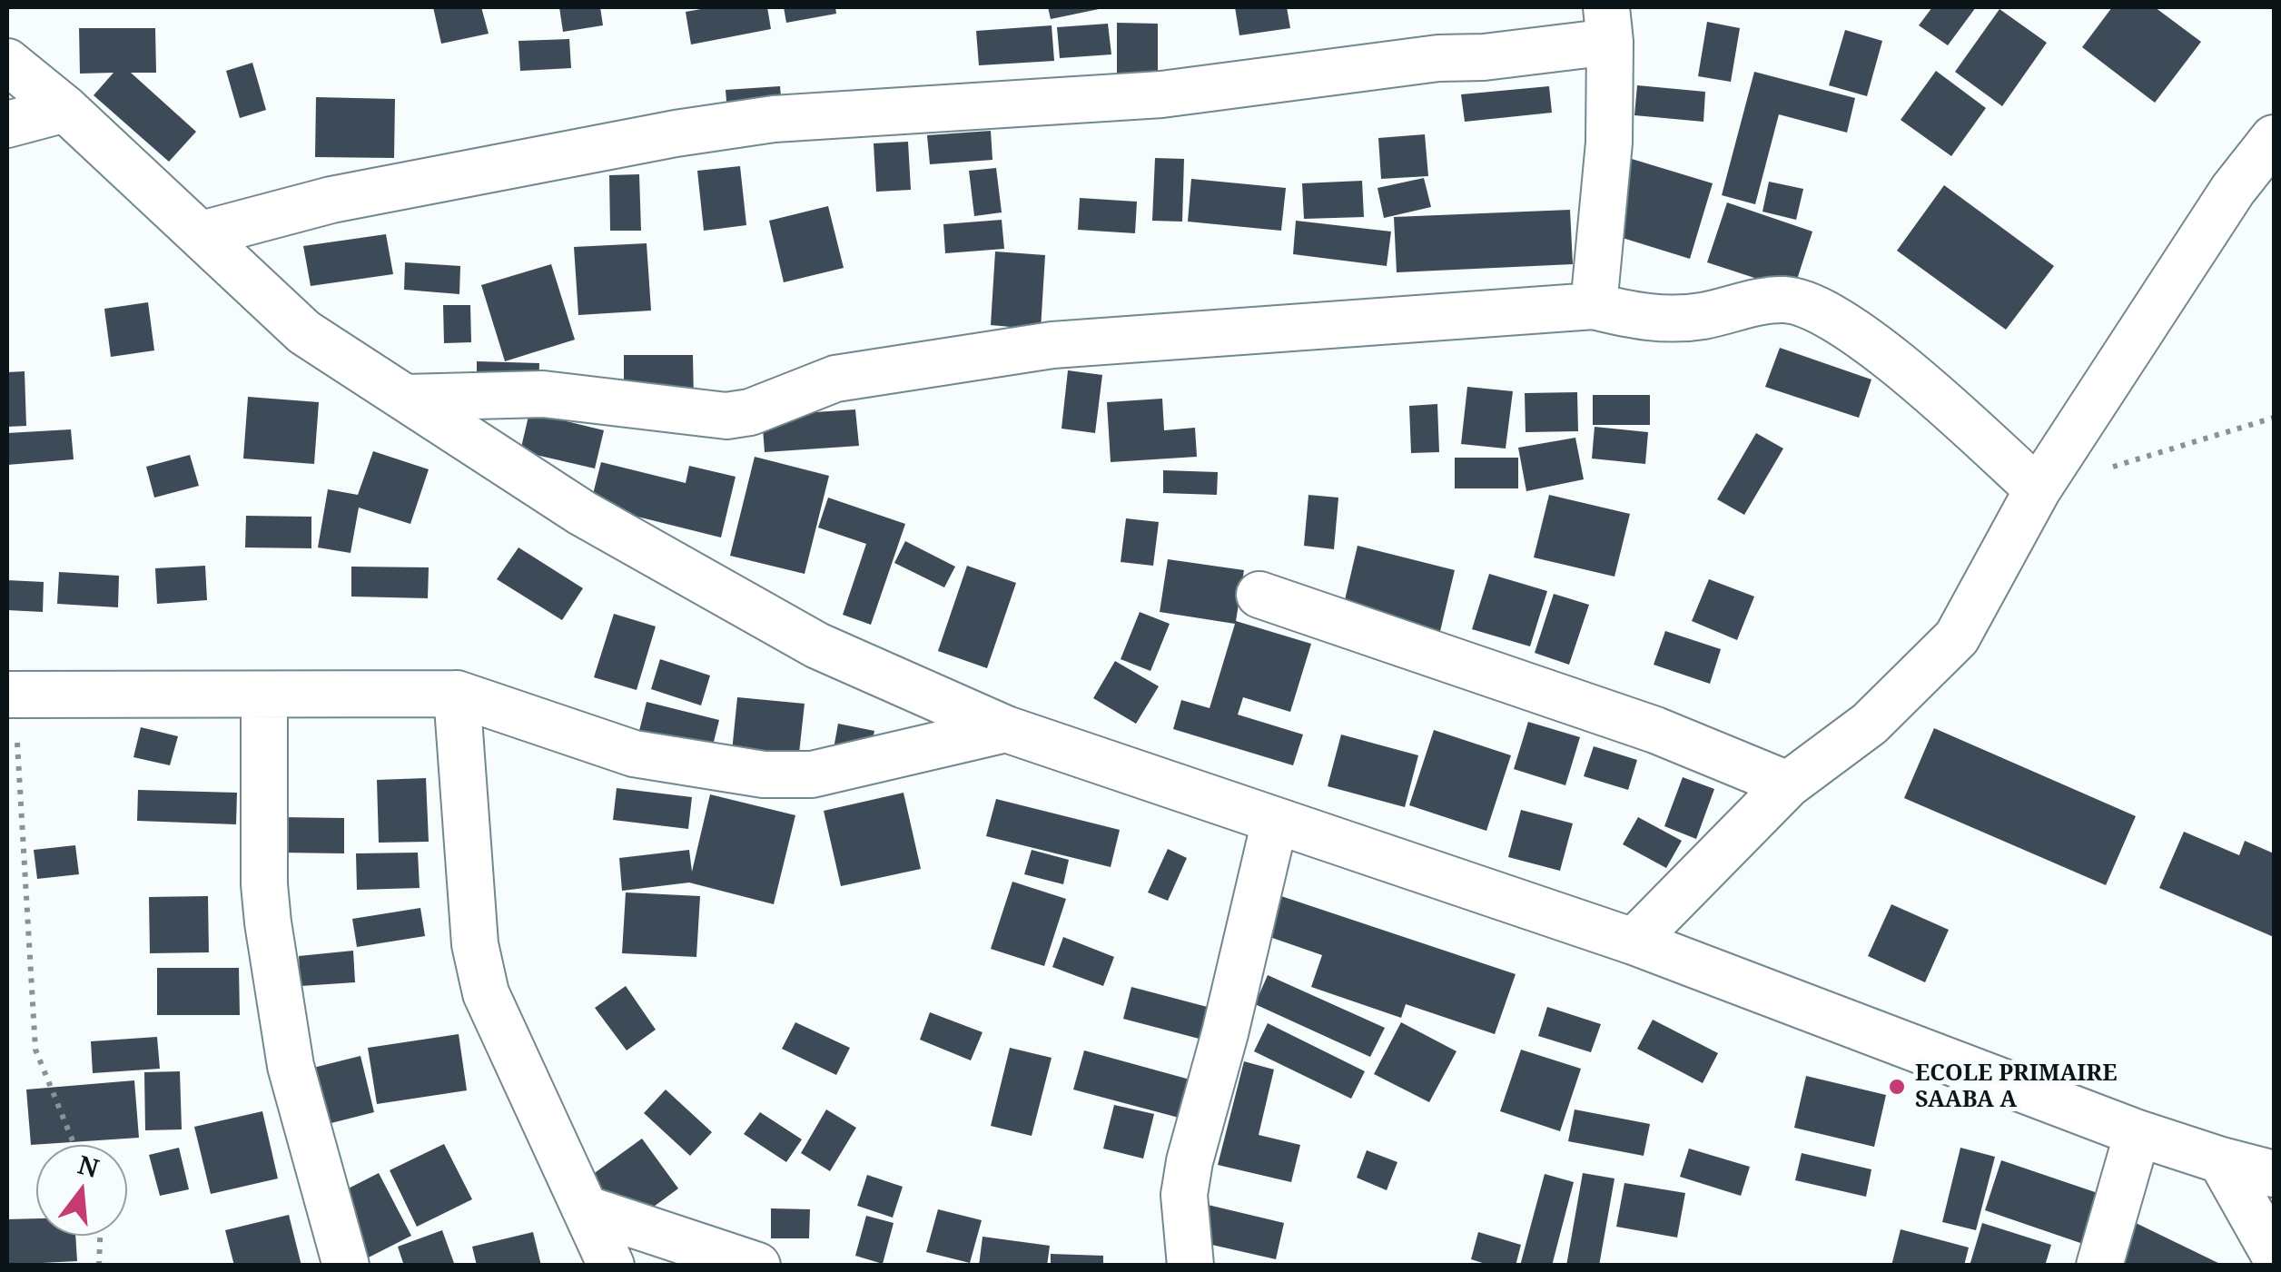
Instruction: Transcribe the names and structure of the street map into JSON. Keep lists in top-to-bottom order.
{
  "places": ["ECOLE PRIMAIRE SAABA A"],
  "north": "top"
}
